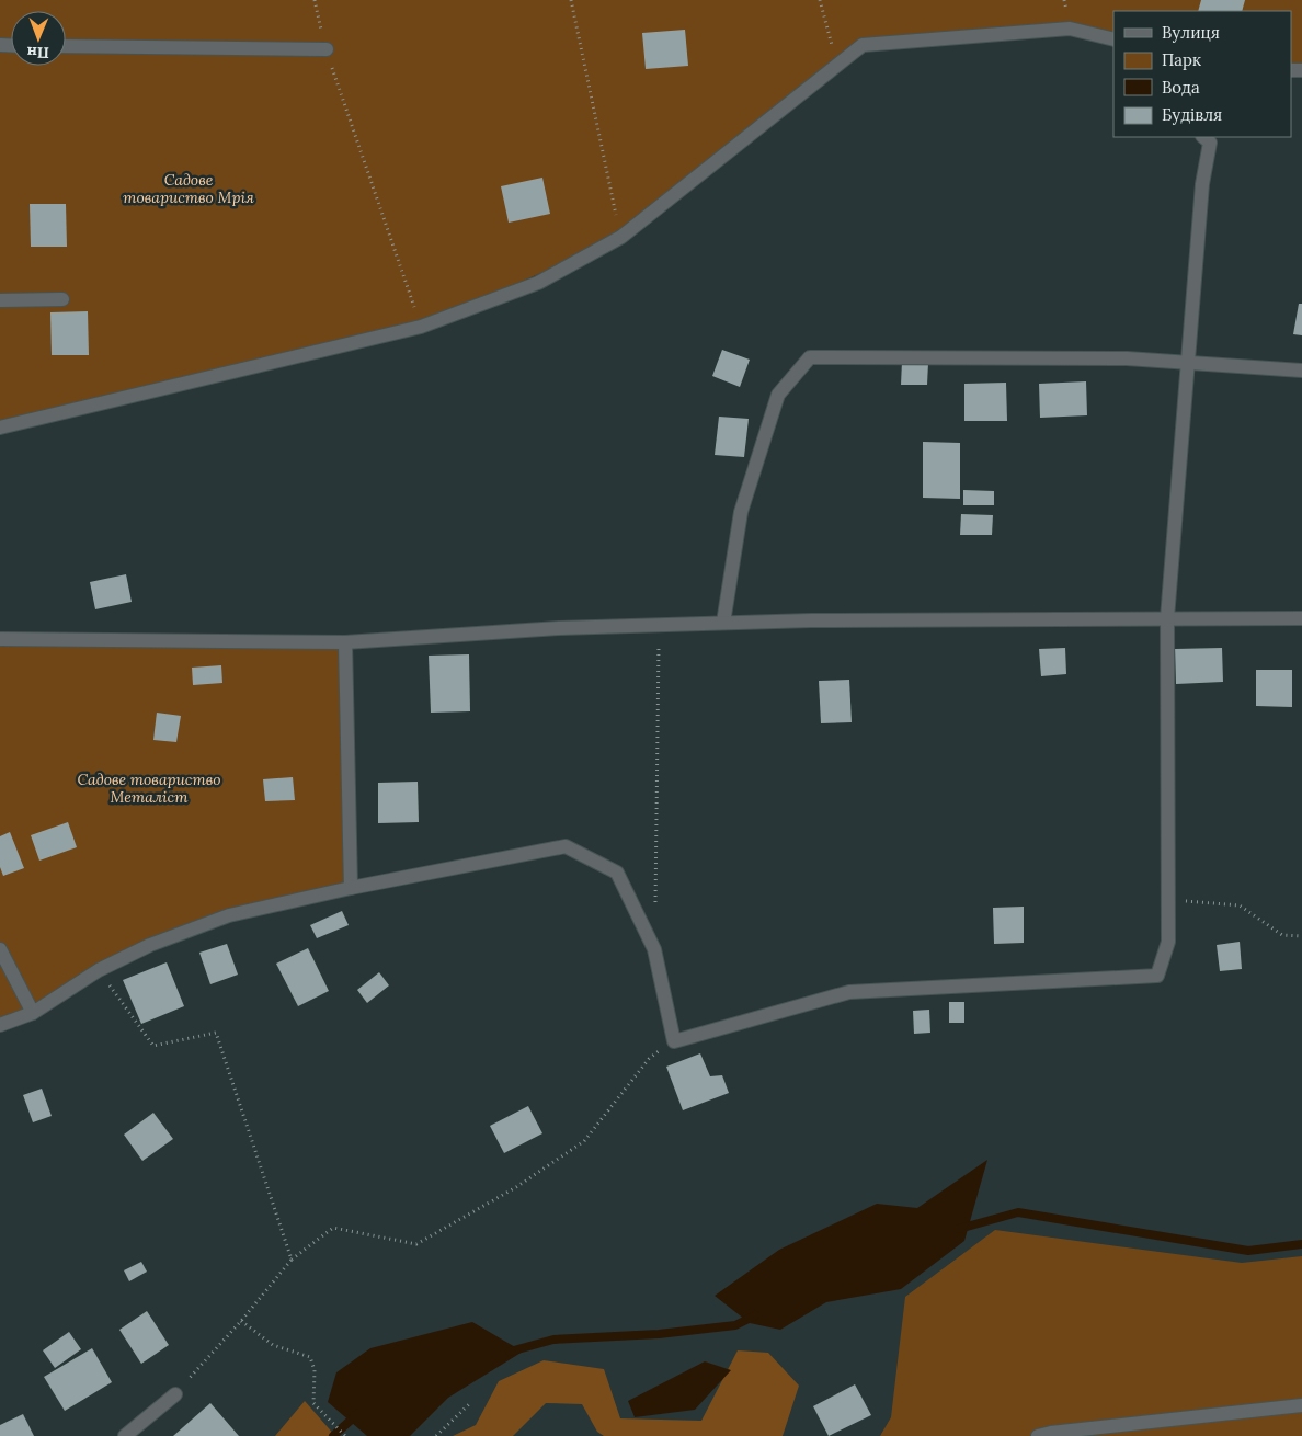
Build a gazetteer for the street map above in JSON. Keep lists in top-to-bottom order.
{
  "parks": ["Садове товариство Мрія", "Садове товариство Металіст"],
  "legend": [
    "Вулиця",
    "Парк",
    "Вода",
    "Будівля"
  ],
  "north": "bottom"
}
